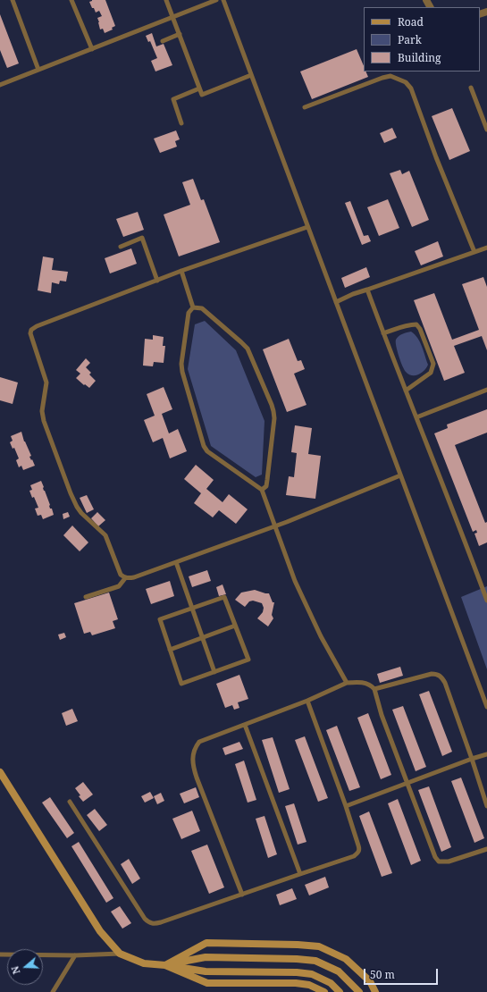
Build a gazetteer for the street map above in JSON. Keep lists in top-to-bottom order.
{
  "legend": ["Road", "Park", "Building"],
  "scale_bar": "50 m",
  "north": "left"
}
